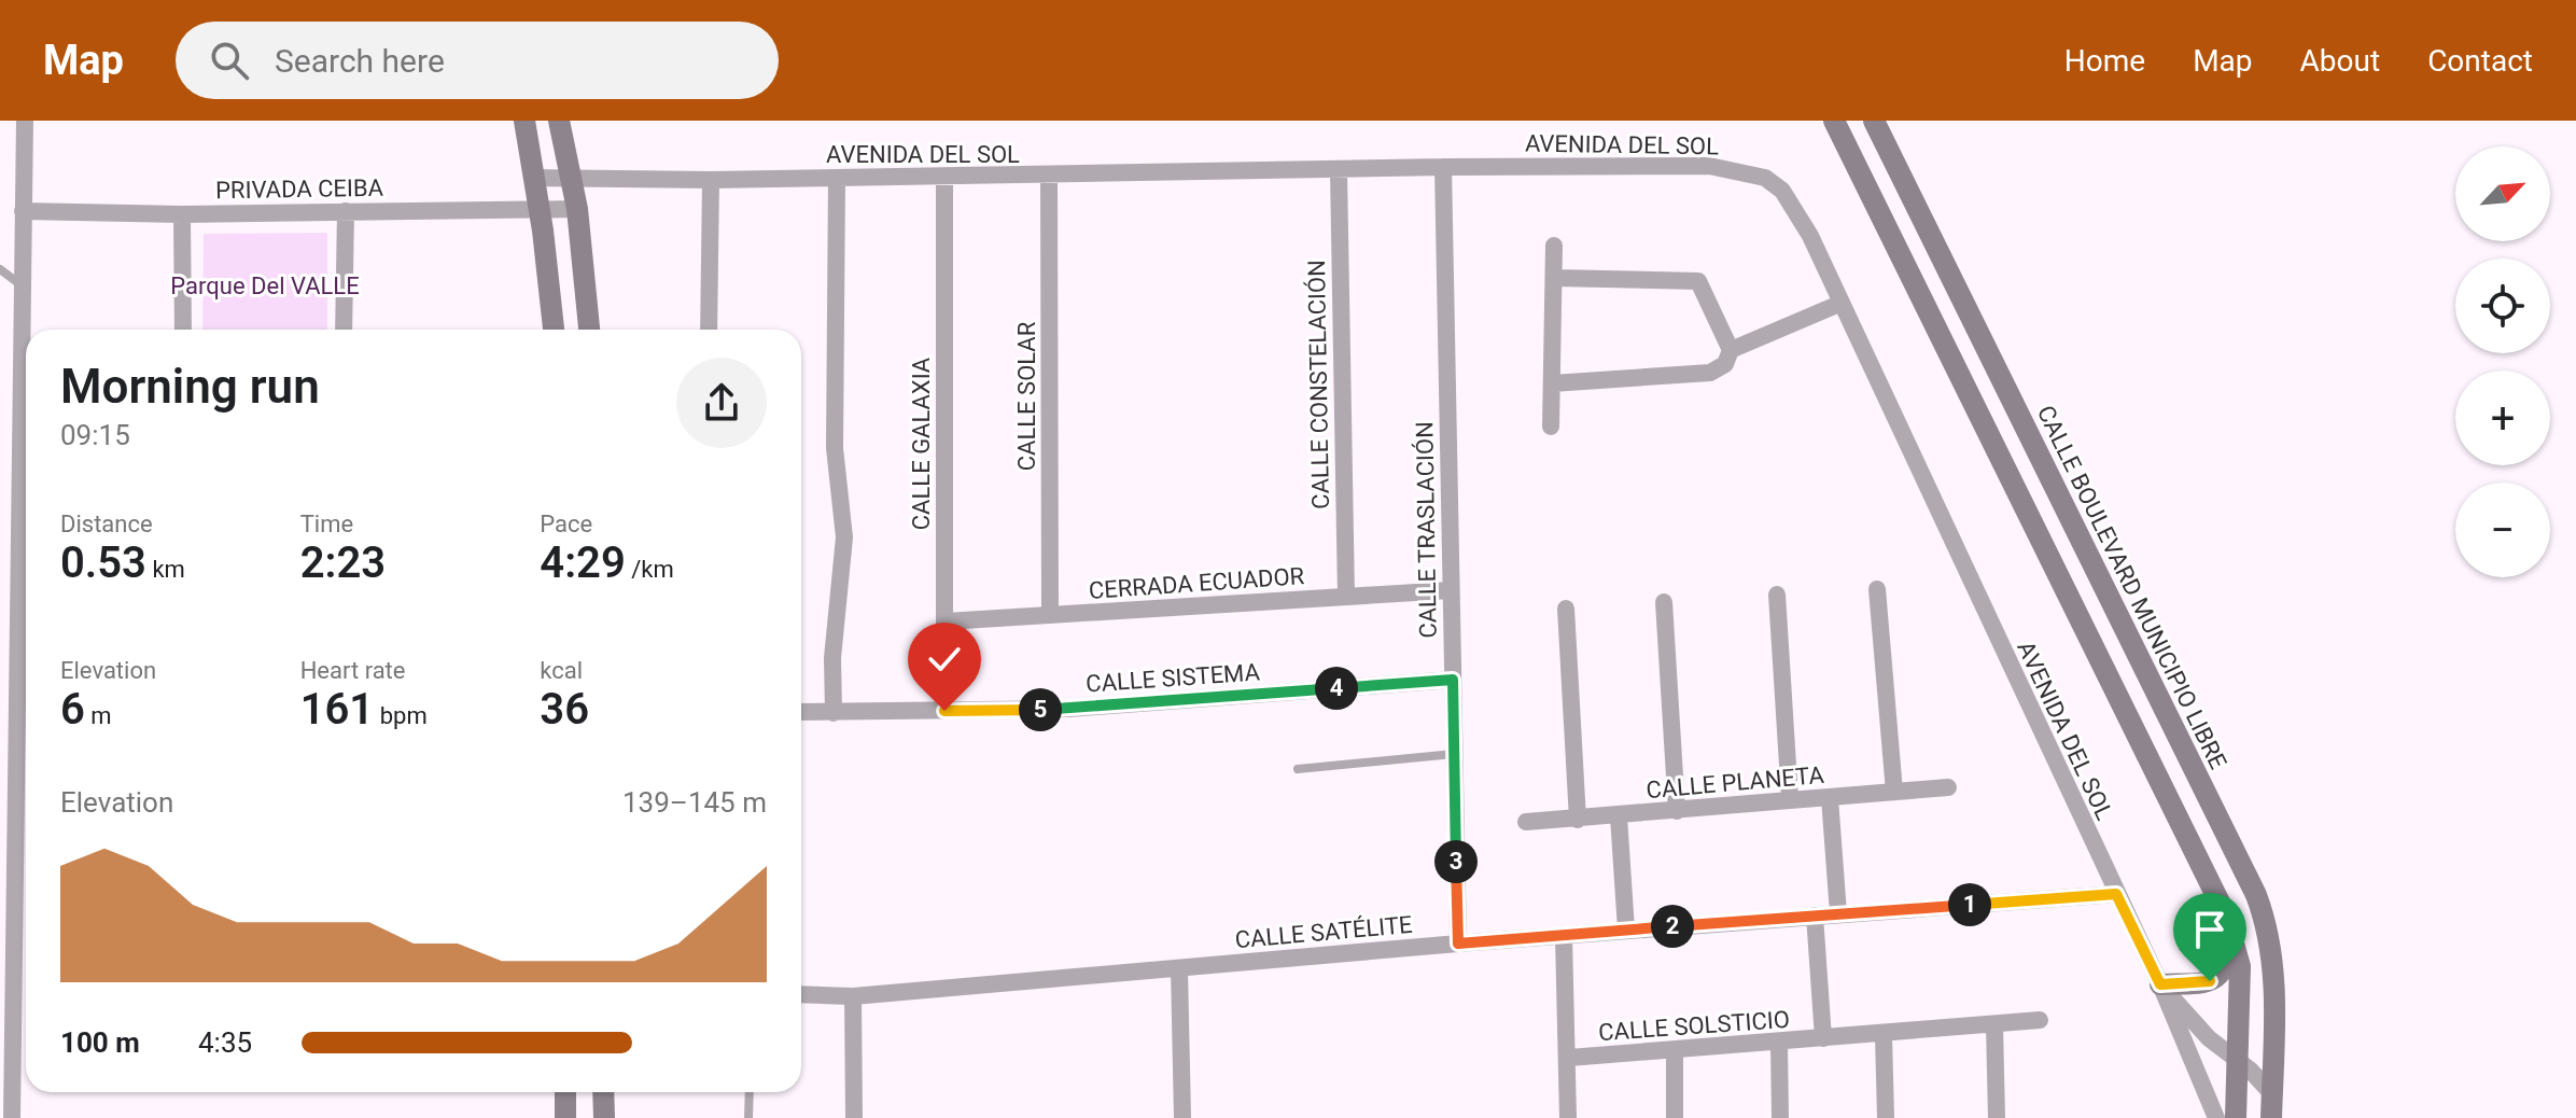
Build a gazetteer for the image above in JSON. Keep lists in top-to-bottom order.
{
  "streets": {
    "main road": ["CALLE BOULEVARD MUNICIPIO LIBRE"],
    "street": [
      "AVENIDA DEL SOL",
      "PRIVADA CEIBA",
      "CALLE CONSTELACIÓN",
      "CALLE SOLAR",
      "CALLE GALAXIA",
      "CALLE TRASLACIÓN",
      "CERRADA ECUADOR",
      "CALLE SISTEMA",
      "CALLE PLANETA",
      "CALLE SATÉLITE",
      "CALLE SOLSTICIO"
    ]
  },
  "crossings": [
    ["AVENIDA DEL SOL", "CALLE CONSTELACIÓN"],
    ["AVENIDA DEL SOL", "CALLE SOLAR"],
    ["AVENIDA DEL SOL", "CALLE GALAXIA"],
    ["AVENIDA DEL SOL", "CALLE TRASLACIÓN"],
    ["AVENIDA DEL SOL", "CALLE SATÉLITE"],
    ["CALLE CONSTELACIÓN", "CERRADA ECUADOR"],
    ["CALLE SOLAR", "CERRADA ECUADOR"],
    ["CALLE GALAXIA", "CERRADA ECUADOR"],
    ["CALLE GALAXIA", "CALLE SISTEMA"],
    ["CALLE TRASLACIÓN", "CERRADA ECUADOR"],
    ["CALLE TRASLACIÓN", "CALLE SISTEMA"],
    ["CALLE TRASLACIÓN", "CALLE SATÉLITE"],
    ["CALLE SATÉLITE", "CALLE SOLSTICIO"]
  ],
  "parks": ["Parque Del VALLE"],
  "north": "top right",
  "page": {
    "header": "Map",
    "search": "Search here",
    "nav": [
      "Home",
      "Map",
      "About",
      "Contact"
    ],
    "map_buttons": ["+", "−"],
    "heading": ["Morning run", "09:15"],
    "stats": [
      ["Distance", "0.53 km"],
      ["Time", "2:23"],
      ["Pace", "4:29 /km"],
      ["Elevation", "6 m"],
      ["Heart rate", "161 bpm"],
      ["kcal", "36"]
    ],
    "pins": [
      "4",
      "5",
      "3",
      "1",
      "2"
    ],
    "chart": ["Elevation", "139–145 m"],
    "list": [
      {
        "name": "100 m",
        "note": "4:35"
      }
    ]
  }
}
